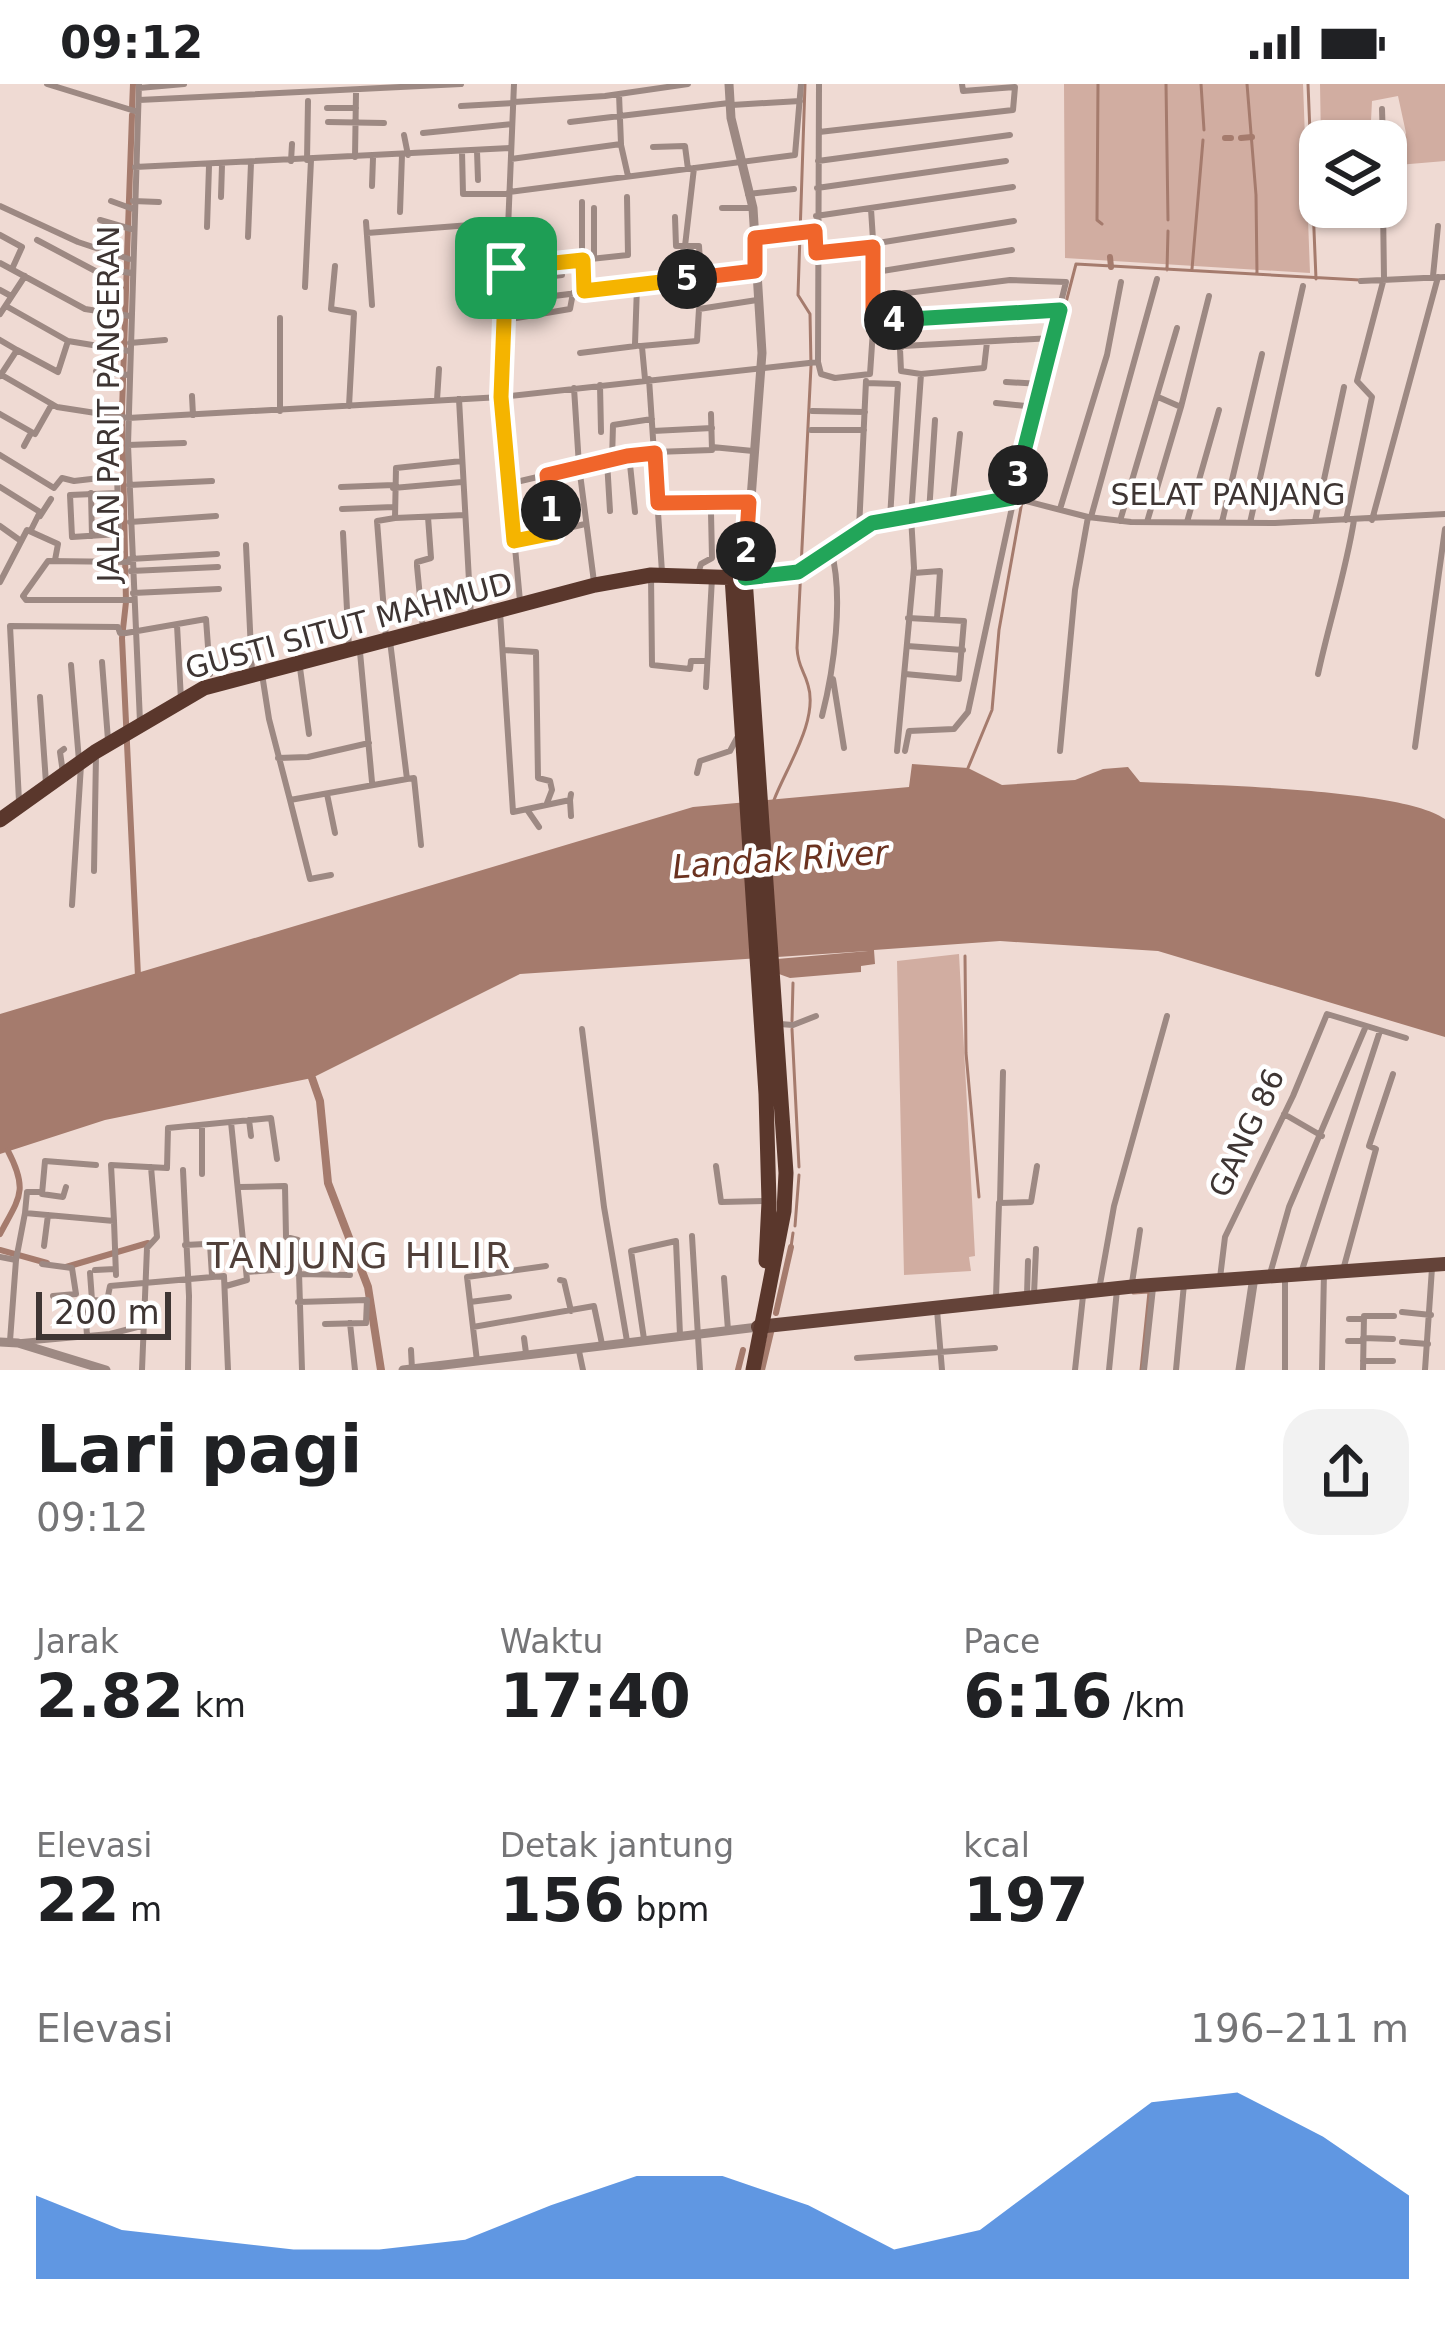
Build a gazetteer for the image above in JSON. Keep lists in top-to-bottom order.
{
  "streets": {
    "highway": ["GUSTI SITUT MAHMUD"],
    "street": ["JALAN PARIT PANGERAN", "SELAT PANJANG", "GANG 86"]
  },
  "crossings": [
    ["JALAN PARIT PANGERAN", "GUSTI SITUT MAHMUD"],
    ["SELAT PANJANG", "GUSTI SITUT MAHMUD"]
  ],
  "districts": ["TANJUNG HILIR"],
  "water": ["Landak River"],
  "scale_bar": "200 m",
  "page": {
    "status": "09:12",
    "pins": [
      "5",
      "4",
      "3",
      "1",
      "2"
    ],
    "scale": "200 m",
    "heading": ["Lari pagi", "09:12"],
    "stats": [
      ["Jarak", "2.82 km"],
      ["Waktu", "17:40"],
      ["Pace", "6:16 /km"],
      ["Elevasi", "22 m"],
      ["Detak jantung", "156 bpm"],
      ["kcal", "197"]
    ],
    "chart": ["Elevasi", "196–211 m"]
  }
}
